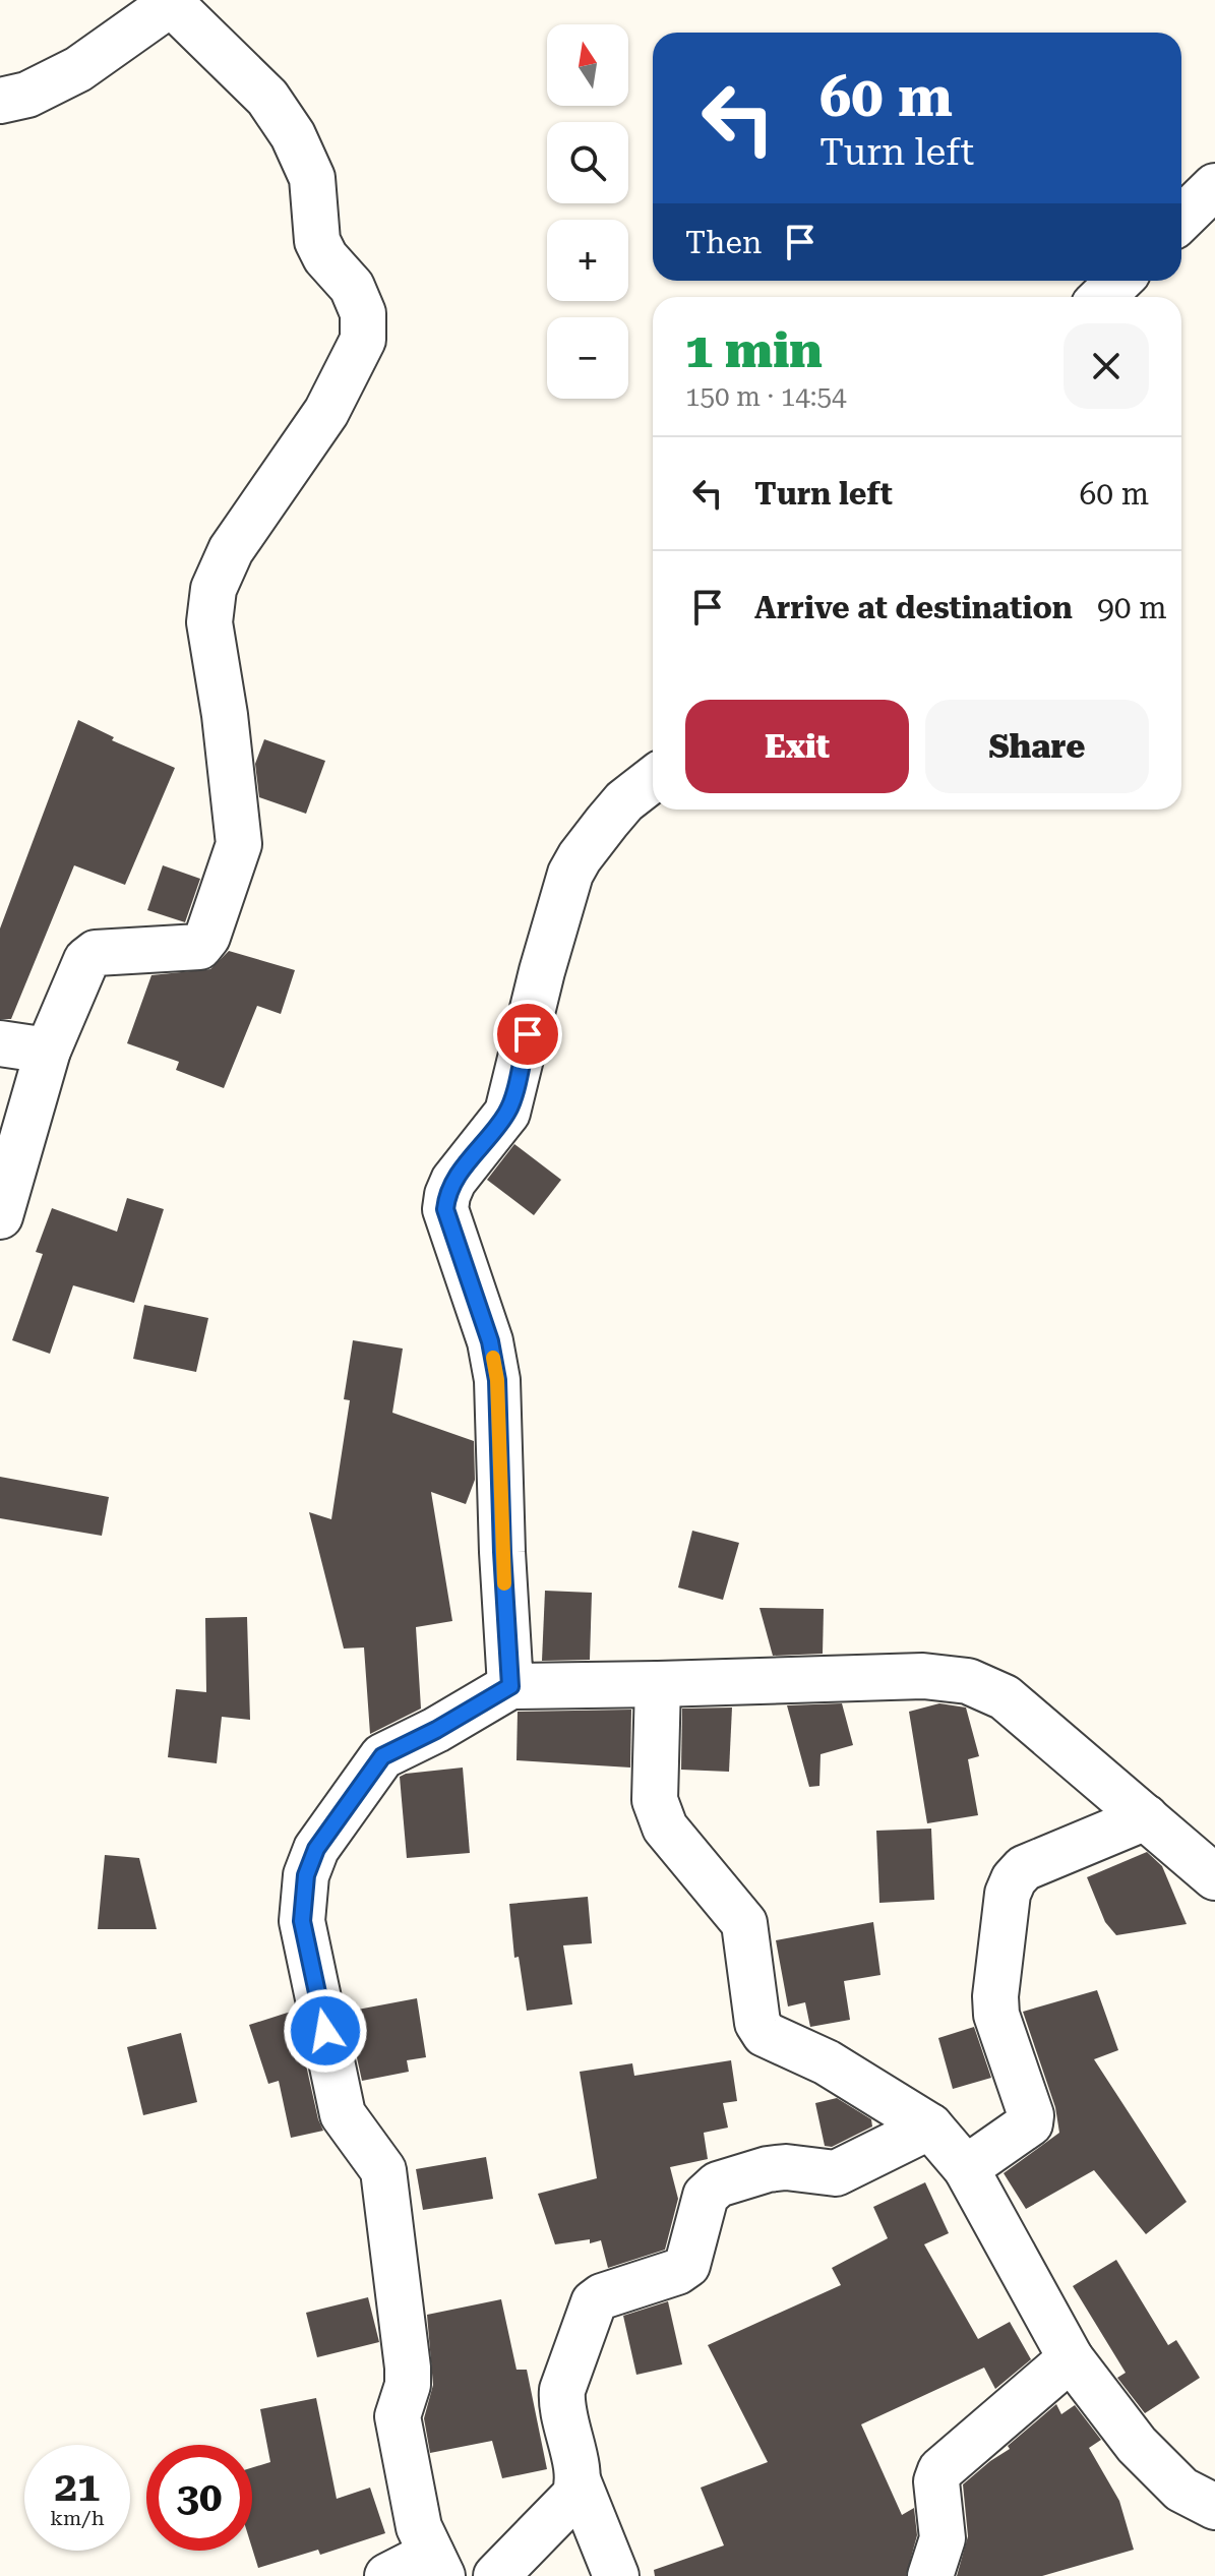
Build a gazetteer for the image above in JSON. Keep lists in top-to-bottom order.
{
  "north": "top",
  "page": {
    "map_buttons": ["+", "−"],
    "turn": ["60 m", "Turn left"],
    "then": "Then",
    "heading": ["1 min", "150 m · 14:54"],
    "list": [
      {
        "name": "Turn left",
        "value": "60 m"
      },
      {
        "name": "Arrive at destination",
        "value": "90 m"
      }
    ],
    "buttons": ["Exit", "Share"],
    "speed": "21 km/h",
    "limit": "30"
  }
}
